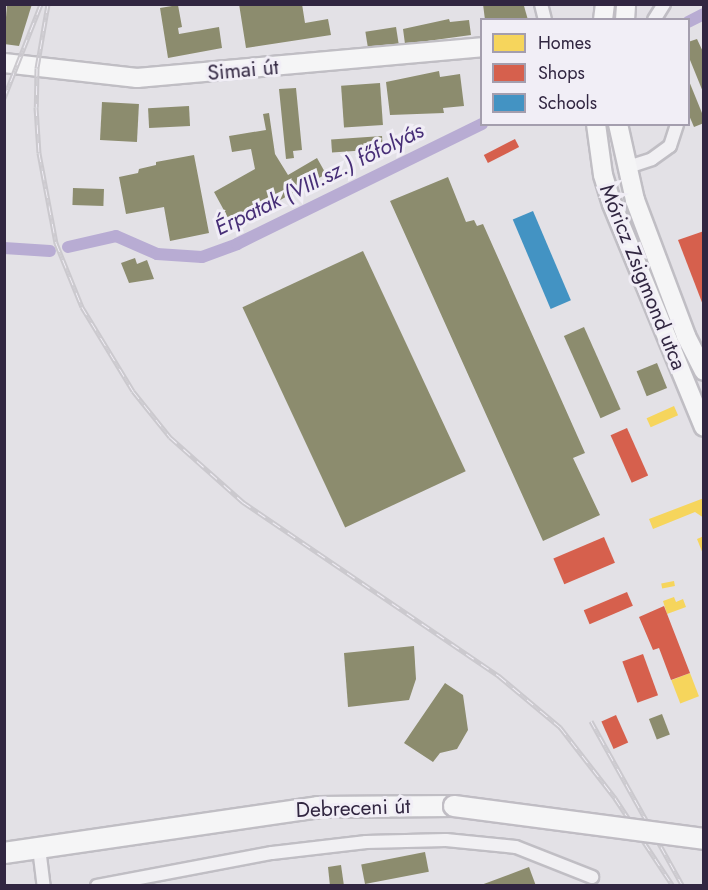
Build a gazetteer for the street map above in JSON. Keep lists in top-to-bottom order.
{
  "streets": {
    "main road": ["Simai út", "Móricz Zsigmond utca", "Debreceni út"]
  },
  "water": ["Érpatak (VIII.sz.) főfolyás"],
  "legend": ["Homes", "Shops", "Schools"]
}
